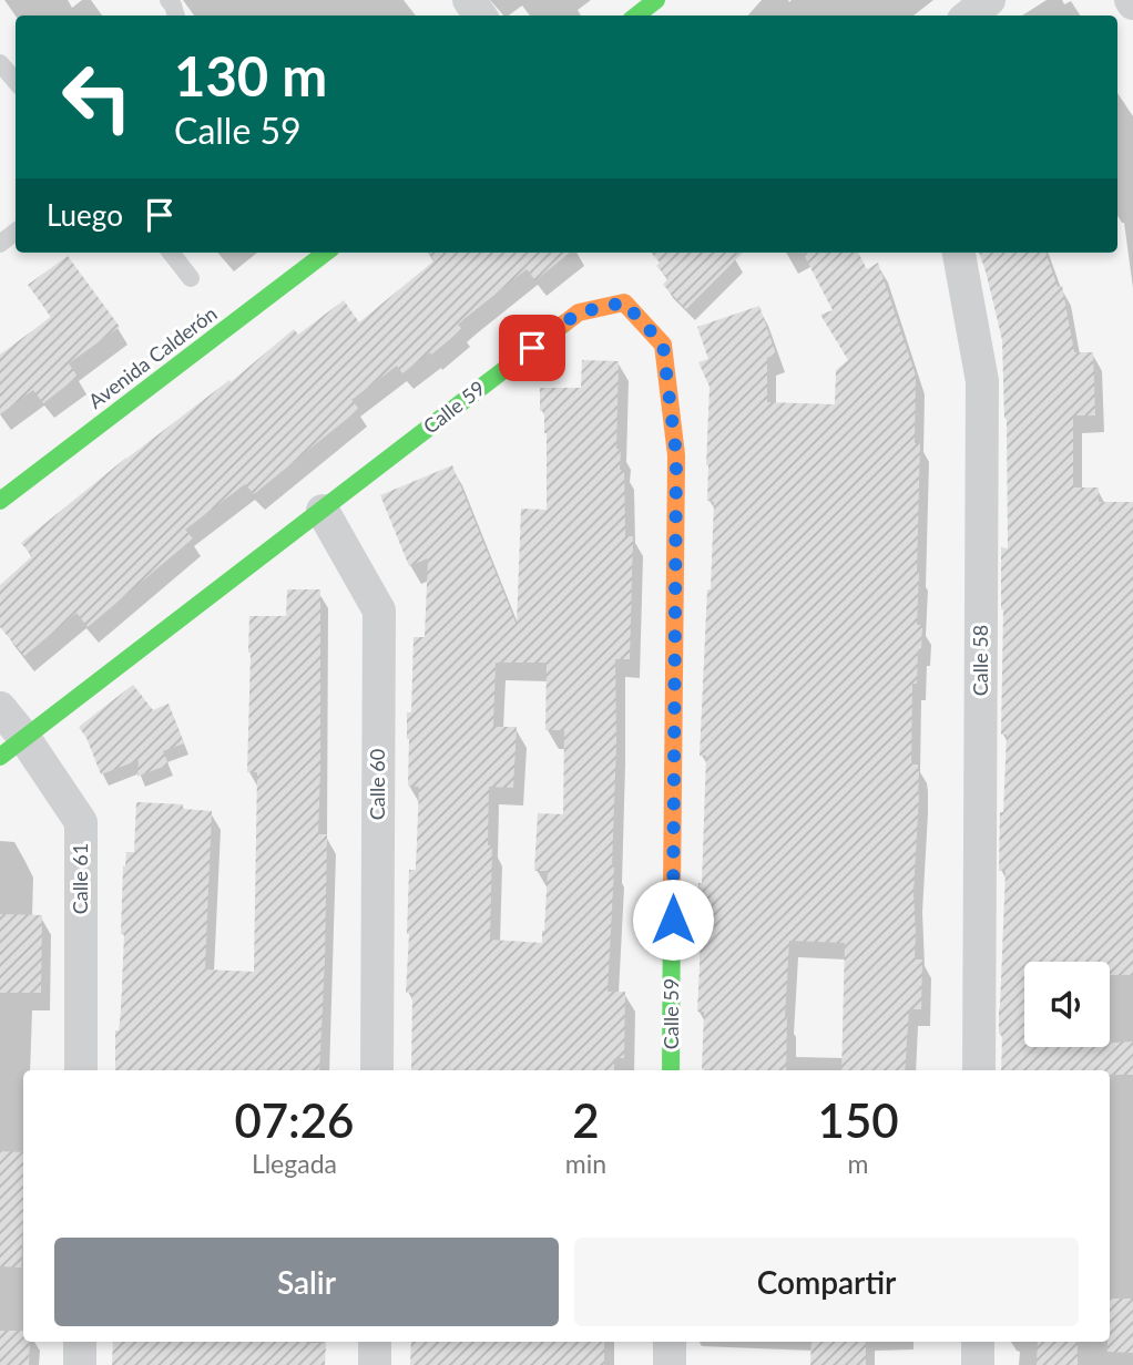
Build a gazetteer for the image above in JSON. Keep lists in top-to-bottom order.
{
  "streets": {
    "street": [
      "Avenida Calderón",
      "Calle 59",
      "Calle 58",
      "Calle 60",
      "Calle 61"
    ]
  },
  "crossings": [
    ["Calle 59", "Calle 60"],
    ["Calle 59", "Calle 61"]
  ],
  "page": {
    "turn": ["130 m", "Calle 59"],
    "then": "Luego",
    "eta": [
      "07:26",
      "Llegada",
      "2",
      "min",
      "150",
      "m"
    ],
    "buttons": ["Salir", "Compartir"]
  }
}
